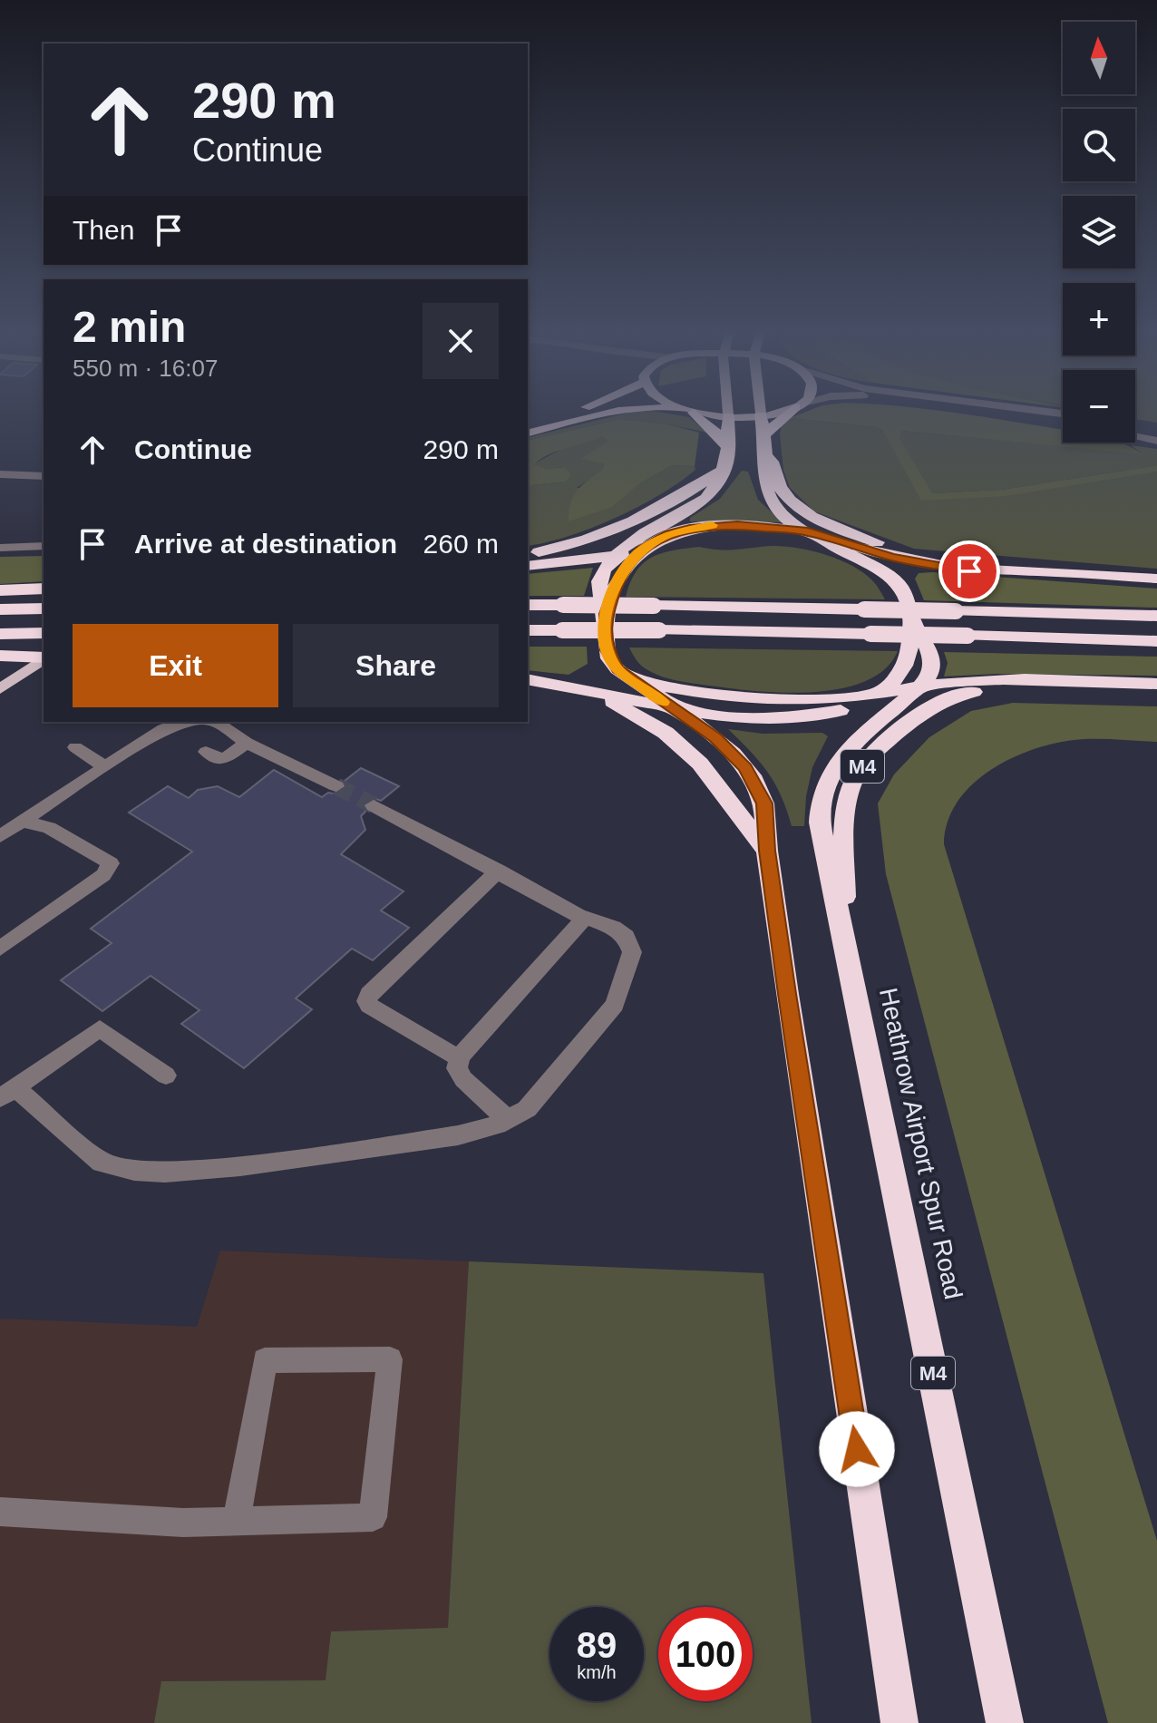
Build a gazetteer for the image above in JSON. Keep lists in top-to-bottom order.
{
  "streets": {
    "highway": ["M4", "Heathrow Airport Spur Road"]
  },
  "crossings": [
    ["M4", "Heathrow Airport Spur Road"]
  ],
  "north": "top",
  "page": {
    "map_buttons": ["+", "−"],
    "turn": ["290 m", "Continue"],
    "then": "Then",
    "heading": ["2 min", "550 m · 16:07"],
    "list": [
      {
        "name": "Continue",
        "value": "290 m"
      },
      {
        "name": "Arrive at destination",
        "value": "260 m"
      }
    ],
    "buttons": ["Exit", "Share"],
    "speed": "89 km/h",
    "limit": "100"
  }
}
